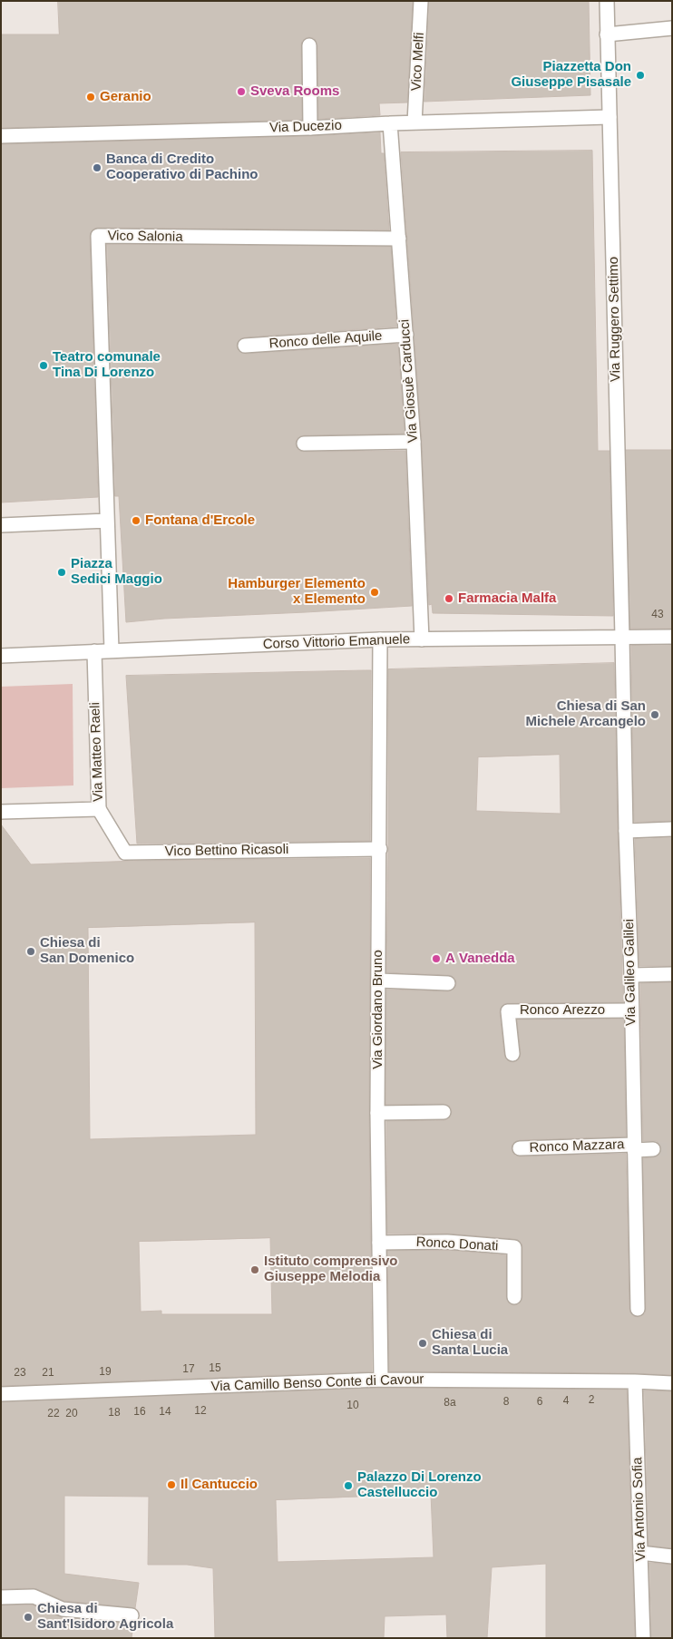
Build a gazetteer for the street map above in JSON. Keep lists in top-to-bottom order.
{
  "streets": {
    "street": [
      "Vico Melfi",
      "Via Ducezio",
      "Vico Salonia",
      "Via Ruggero Settimo",
      "Ronco delle Aquile",
      "Via Giosuè Carducci",
      "Corso Vittorio Emanuele",
      "Via Matteo Raeli",
      "Vico Bettino Ricasoli",
      "Via Galileo Galilei",
      "Via Giordano Bruno",
      "Ronco Arezzo",
      "Ronco Mazzara",
      "Ronco Donati",
      "Via Camillo Benso Conte di Cavour",
      "Via Antonio Sofia"
    ]
  },
  "crossings": [
    ["Vico Melfi", "Via Ducezio"],
    ["Via Ducezio", "Via Ruggero Settimo"],
    ["Via Ducezio", "Via Giosuè Carducci"],
    ["Vico Salonia", "Via Giosuè Carducci"],
    ["Via Ruggero Settimo", "Corso Vittorio Emanuele"],
    ["Via Ruggero Settimo", "Via Galileo Galilei"],
    ["Ronco delle Aquile", "Via Giosuè Carducci"],
    ["Via Giosuè Carducci", "Corso Vittorio Emanuele"],
    ["Corso Vittorio Emanuele", "Via Matteo Raeli"],
    ["Corso Vittorio Emanuele", "Via Galileo Galilei"],
    ["Corso Vittorio Emanuele", "Via Giordano Bruno"],
    ["Via Matteo Raeli", "Vico Bettino Ricasoli"],
    ["Vico Bettino Ricasoli", "Via Giordano Bruno"],
    ["Via Galileo Galilei", "Ronco Arezzo"],
    ["Via Galileo Galilei", "Ronco Mazzara"],
    ["Via Giordano Bruno", "Ronco Donati"],
    ["Via Giordano Bruno", "Via Camillo Benso Conte di Cavour"],
    ["Via Camillo Benso Conte di Cavour", "Via Antonio Sofia"]
  ],
  "places": [
    "Piazzetta Don Giuseppe Pisasale",
    "Sveva Rooms",
    "Geranio",
    "Banca di Credito Cooperativo di Pachino",
    "Teatro comunale Tina Di Lorenzo",
    "Fontana d'Ercole",
    "Piazza Sedici Maggio",
    "Hamburger Elemento x Elemento",
    "Farmacia Malfa",
    "Chiesa di San Michele Arcangelo",
    "Chiesa di San Domenico",
    "A Vanedda",
    "Istituto comprensivo Giuseppe Melodia",
    "Chiesa di Santa Lucia",
    "Il Cantuccio",
    "Palazzo Di Lorenzo Castelluccio",
    "Chiesa di Sant'Isidoro Agricola"
  ],
  "house_numbers": [
    "43",
    "15",
    "17",
    "19",
    "23",
    "21",
    "2",
    "4",
    "8",
    "6",
    "8a",
    "10",
    "12",
    "16",
    "14",
    "18",
    "22",
    "20"
  ]
}
